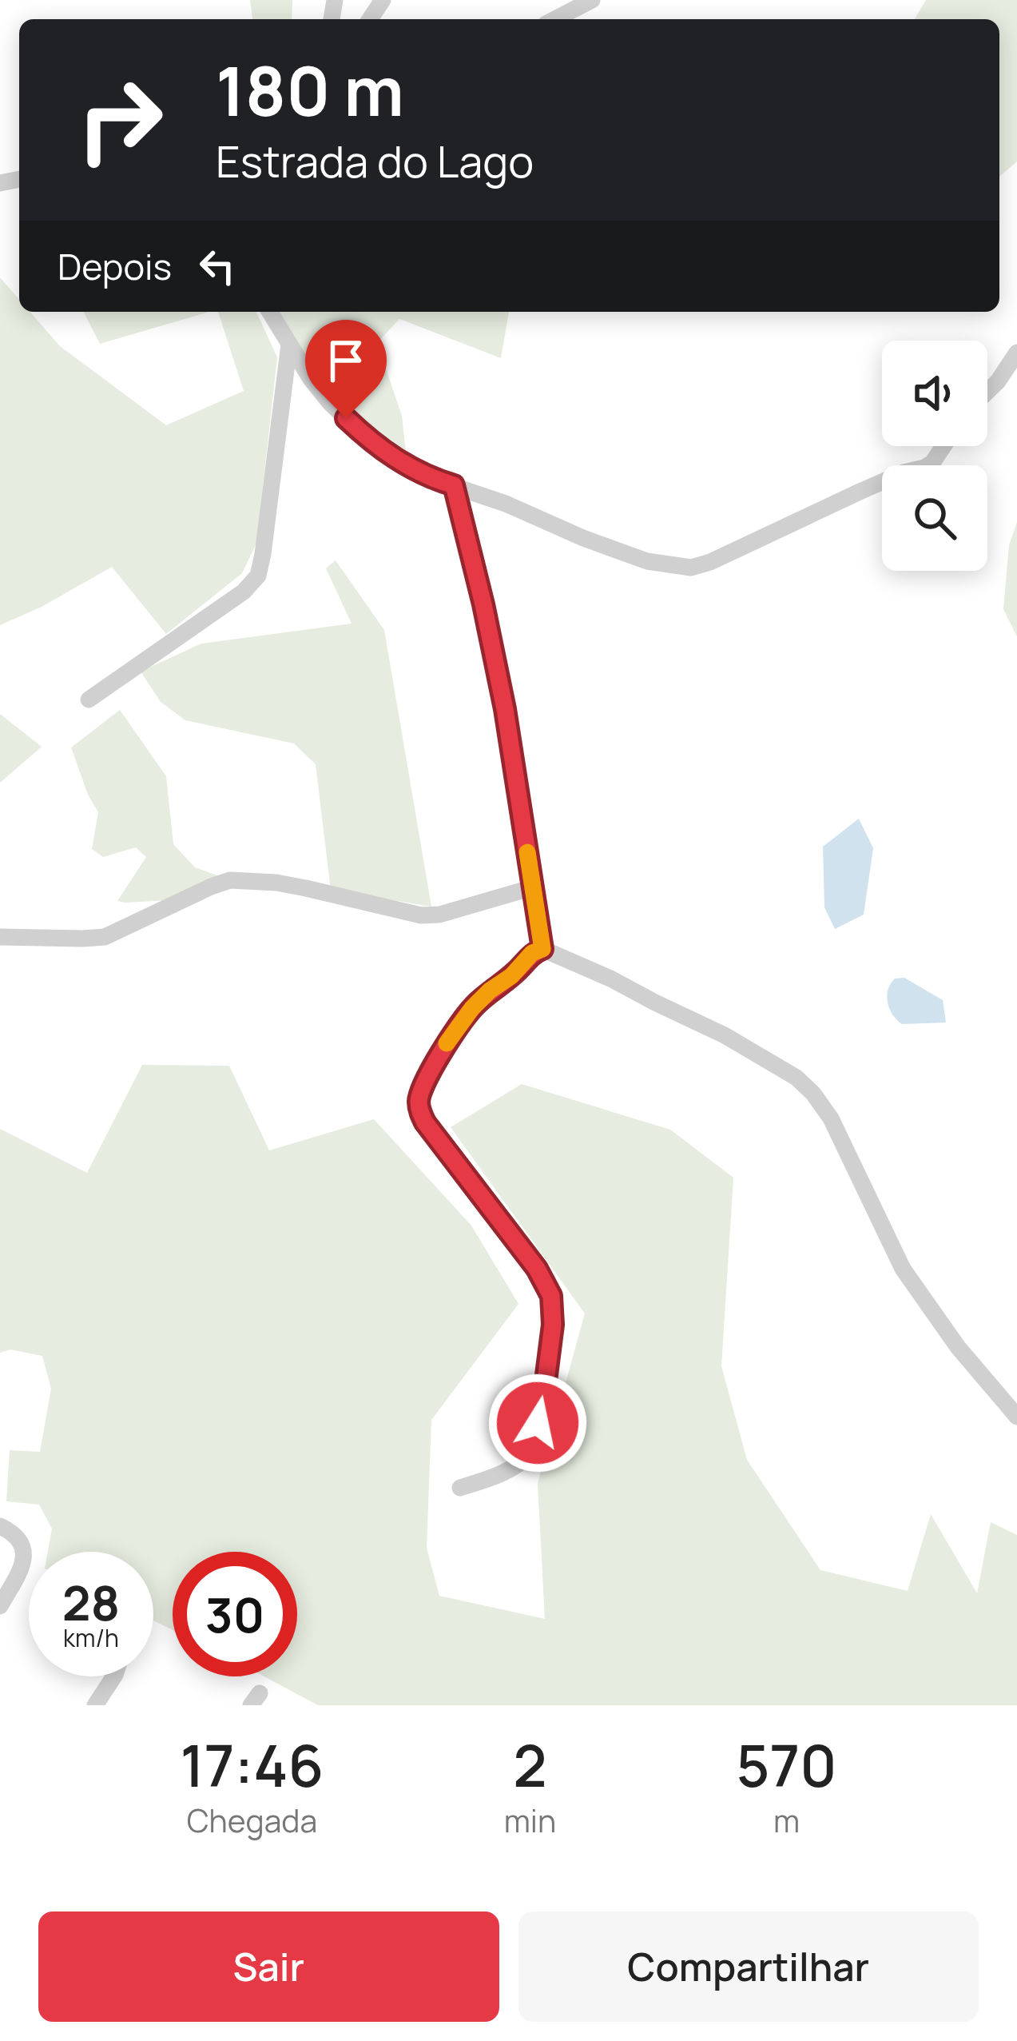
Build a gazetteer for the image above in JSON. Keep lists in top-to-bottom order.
{
  "page": {
    "turn": ["180 m", "Estrada do Lago"],
    "then": "Depois",
    "speed": "28 km/h",
    "limit": "30",
    "eta": [
      "17:46",
      "Chegada",
      "2",
      "min",
      "570",
      "m"
    ],
    "buttons": ["Sair", "Compartilhar"]
  }
}
